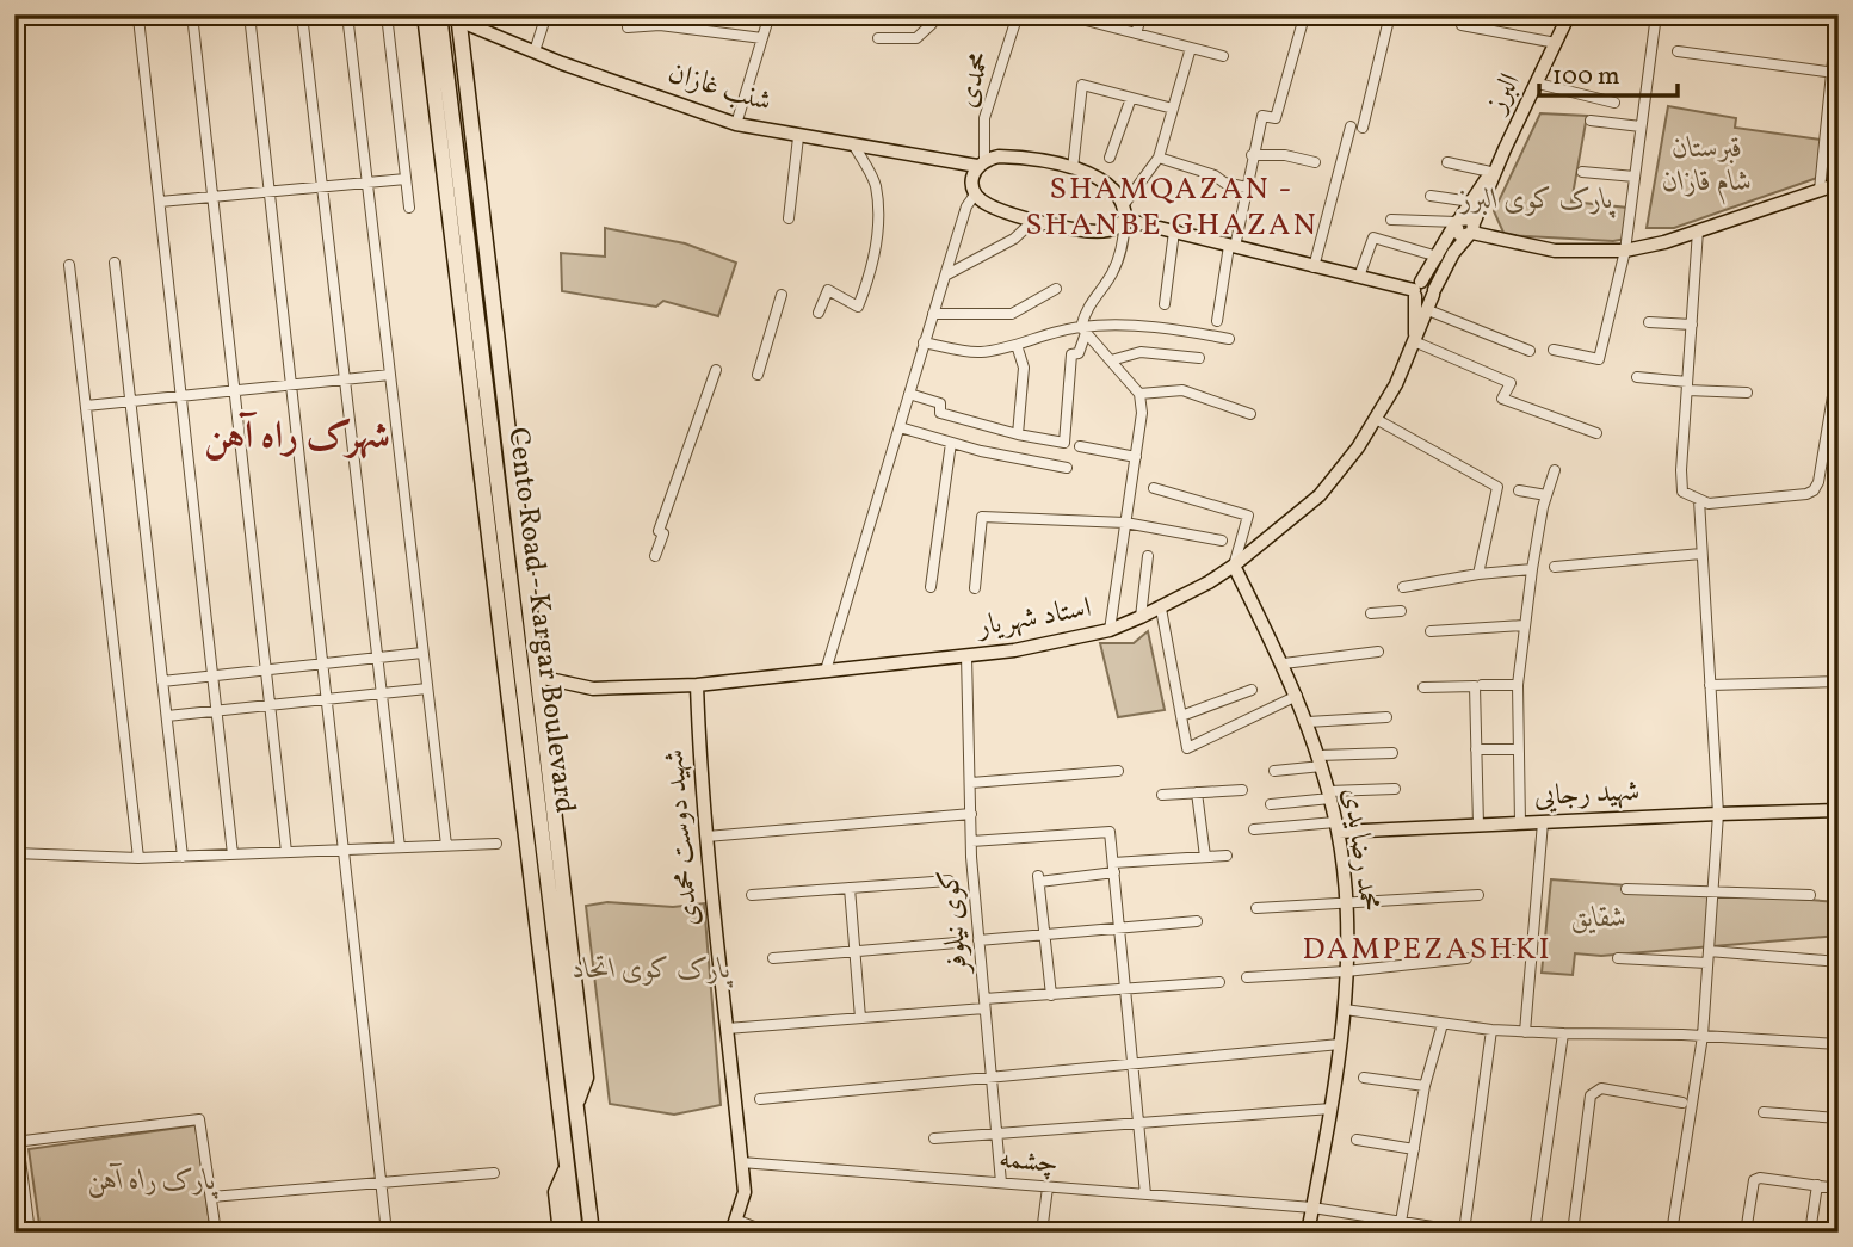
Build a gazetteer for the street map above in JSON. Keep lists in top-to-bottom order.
{
  "streets": {
    "highway": ["Cento Road - Kargar Boulevard"],
    "main road": [
      "شنب غازان",
      "البرز",
      "استاد شهریار",
      "شهید رجایی",
      "شهید دوست محمدی",
      "محمد رضا یدی"
    ],
    "street": ["محمدی", "کوی نیلوفر", "چشمه"]
  },
  "crossings": [
    ["محمدی", "شنب غازان"],
    ["البرز", "استاد شهریار"],
    ["استاد شهریار", "شهید دوست محمدی"],
    ["استاد شهریار", "محمد رضا یدی"],
    ["استاد شهریار", "کوی نیلوفر"],
    ["شهید رجایی", "محمد رضا یدی"],
    ["شهید دوست محمدی", "چشمه"],
    ["محمد رضا یدی", "چشمه"],
    ["کوی نیلوفر", "چشمه"]
  ],
  "districts": ["SHAMQAZAN - SHANBE GHAZAN", "شهرک راه آهن", "DAMPEZASHKI"],
  "parks": [
    "قبرستان شام قازان",
    "پارک کوی البرز",
    "شقایق",
    "پارک کوی اتحاد",
    "پارک راه آهن"
  ],
  "scale_bar": "100 m"
}
